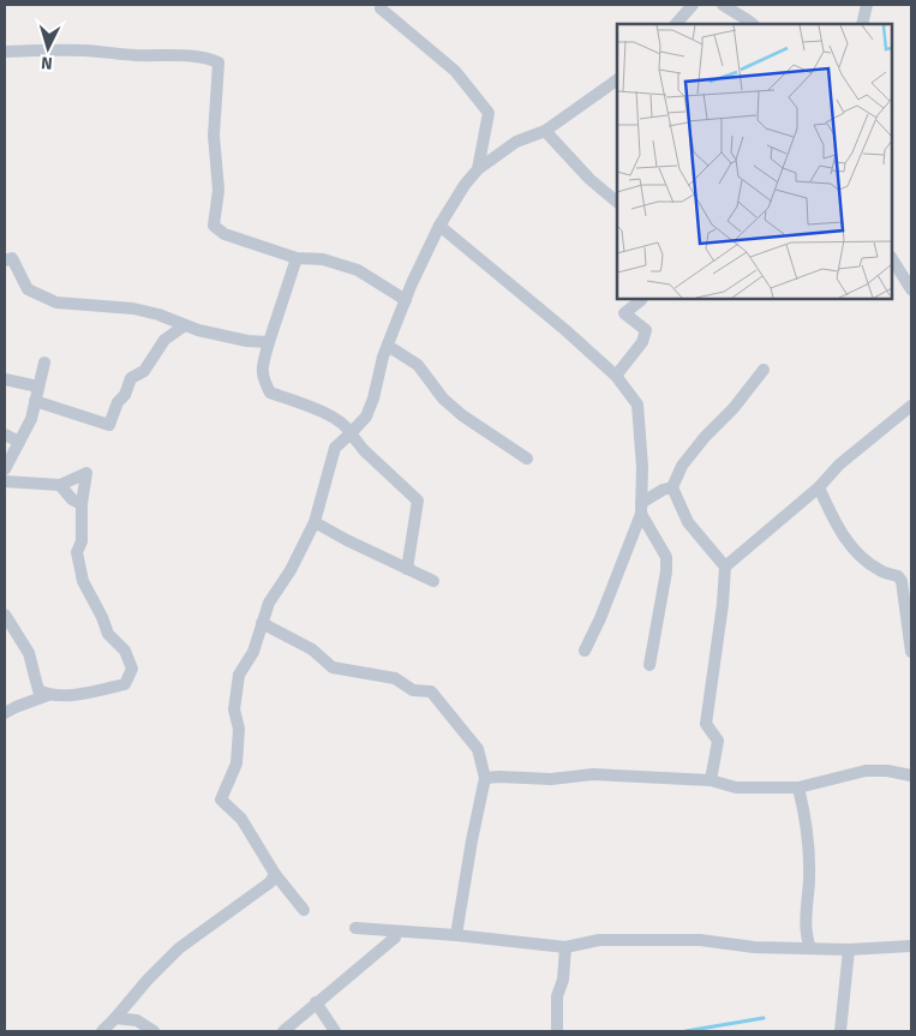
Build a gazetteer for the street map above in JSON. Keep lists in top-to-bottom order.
{
  "north": "bottom"
}
